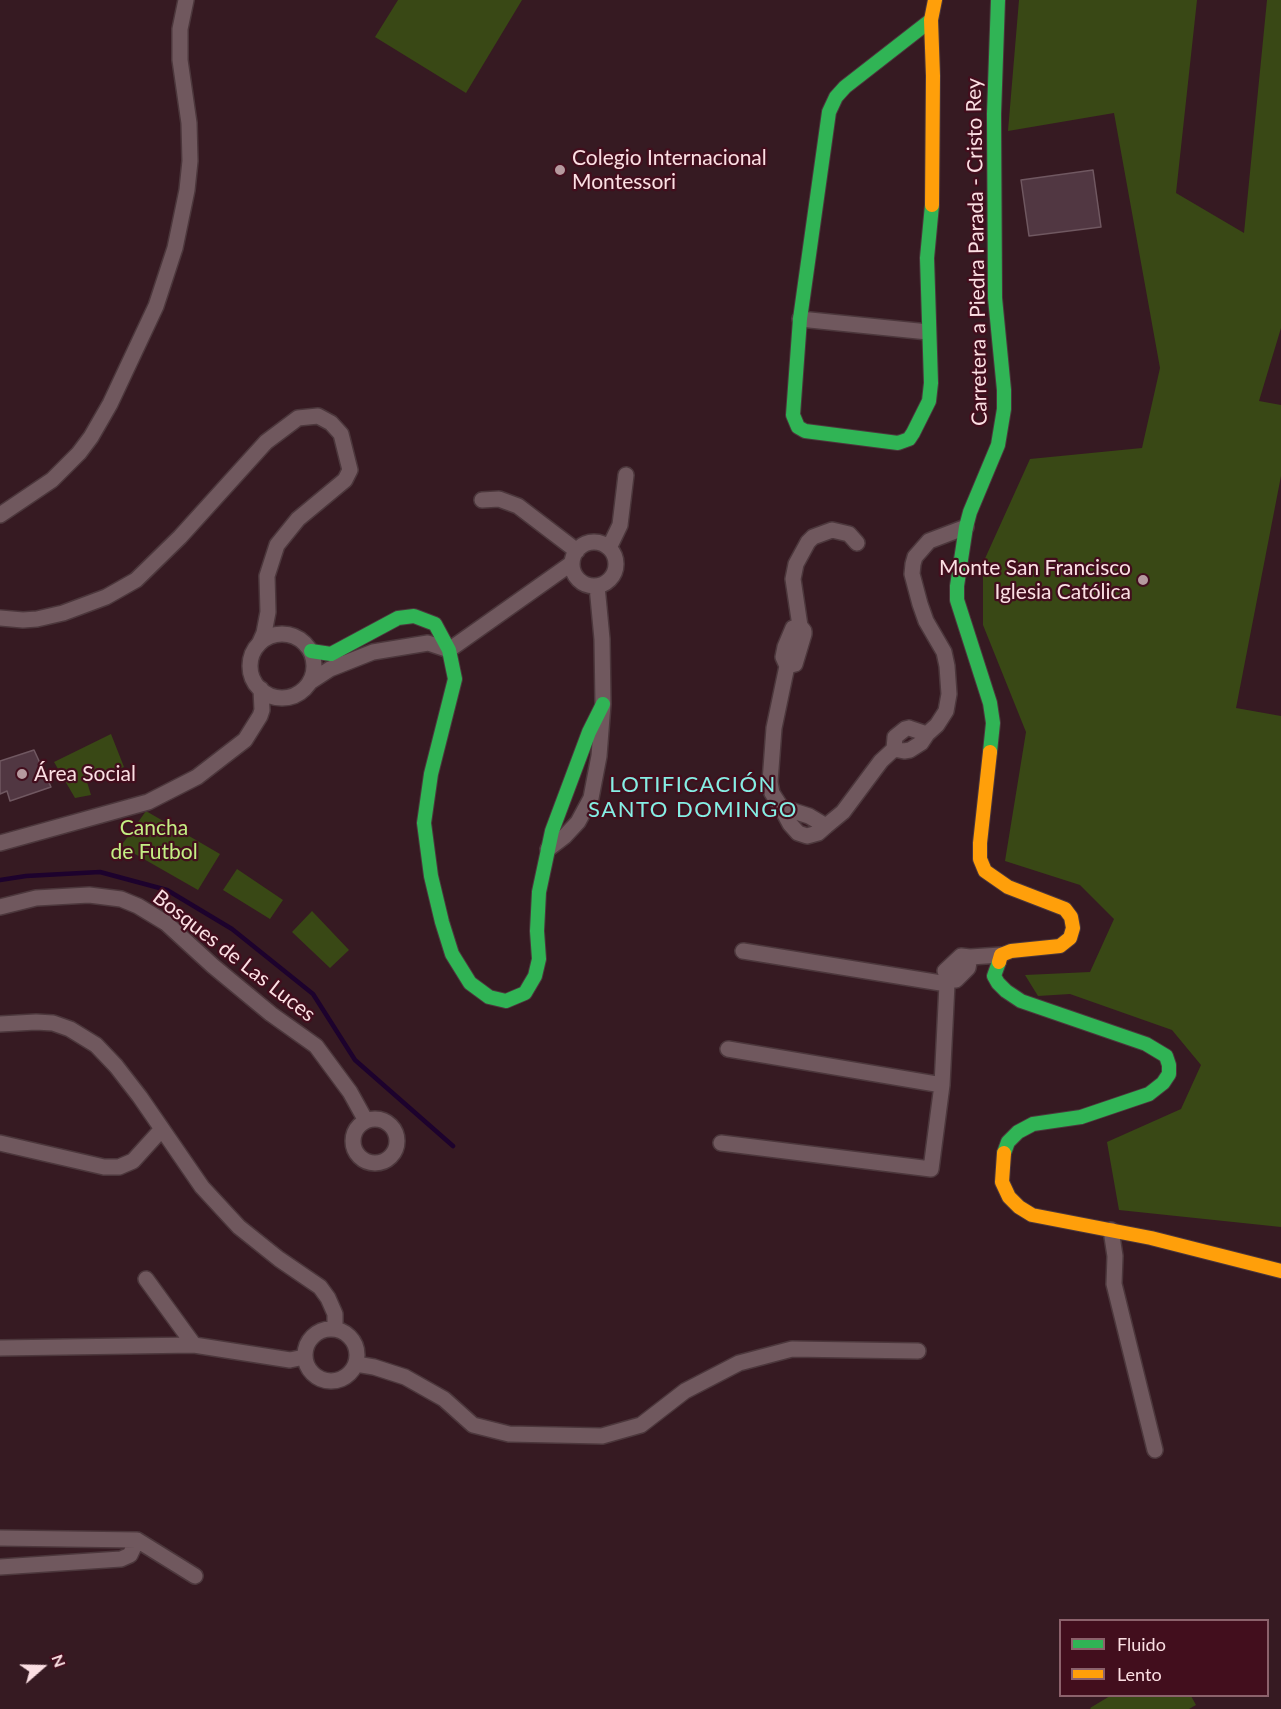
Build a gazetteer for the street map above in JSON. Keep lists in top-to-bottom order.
{
  "streets": {
    "street": ["Carretera a Piedra Parada - Cristo Rey", "Bosques de Las Luces"]
  },
  "districts": ["LOTIFICACIÓN SANTO DOMINGO"],
  "parks": ["Cancha de Futbol"],
  "places": ["Colegio Internacional Montessori", "Monte San Francisco Iglesia Católica", "Área Social"],
  "legend": ["Fluido", "Lento"],
  "north": "right"
}
